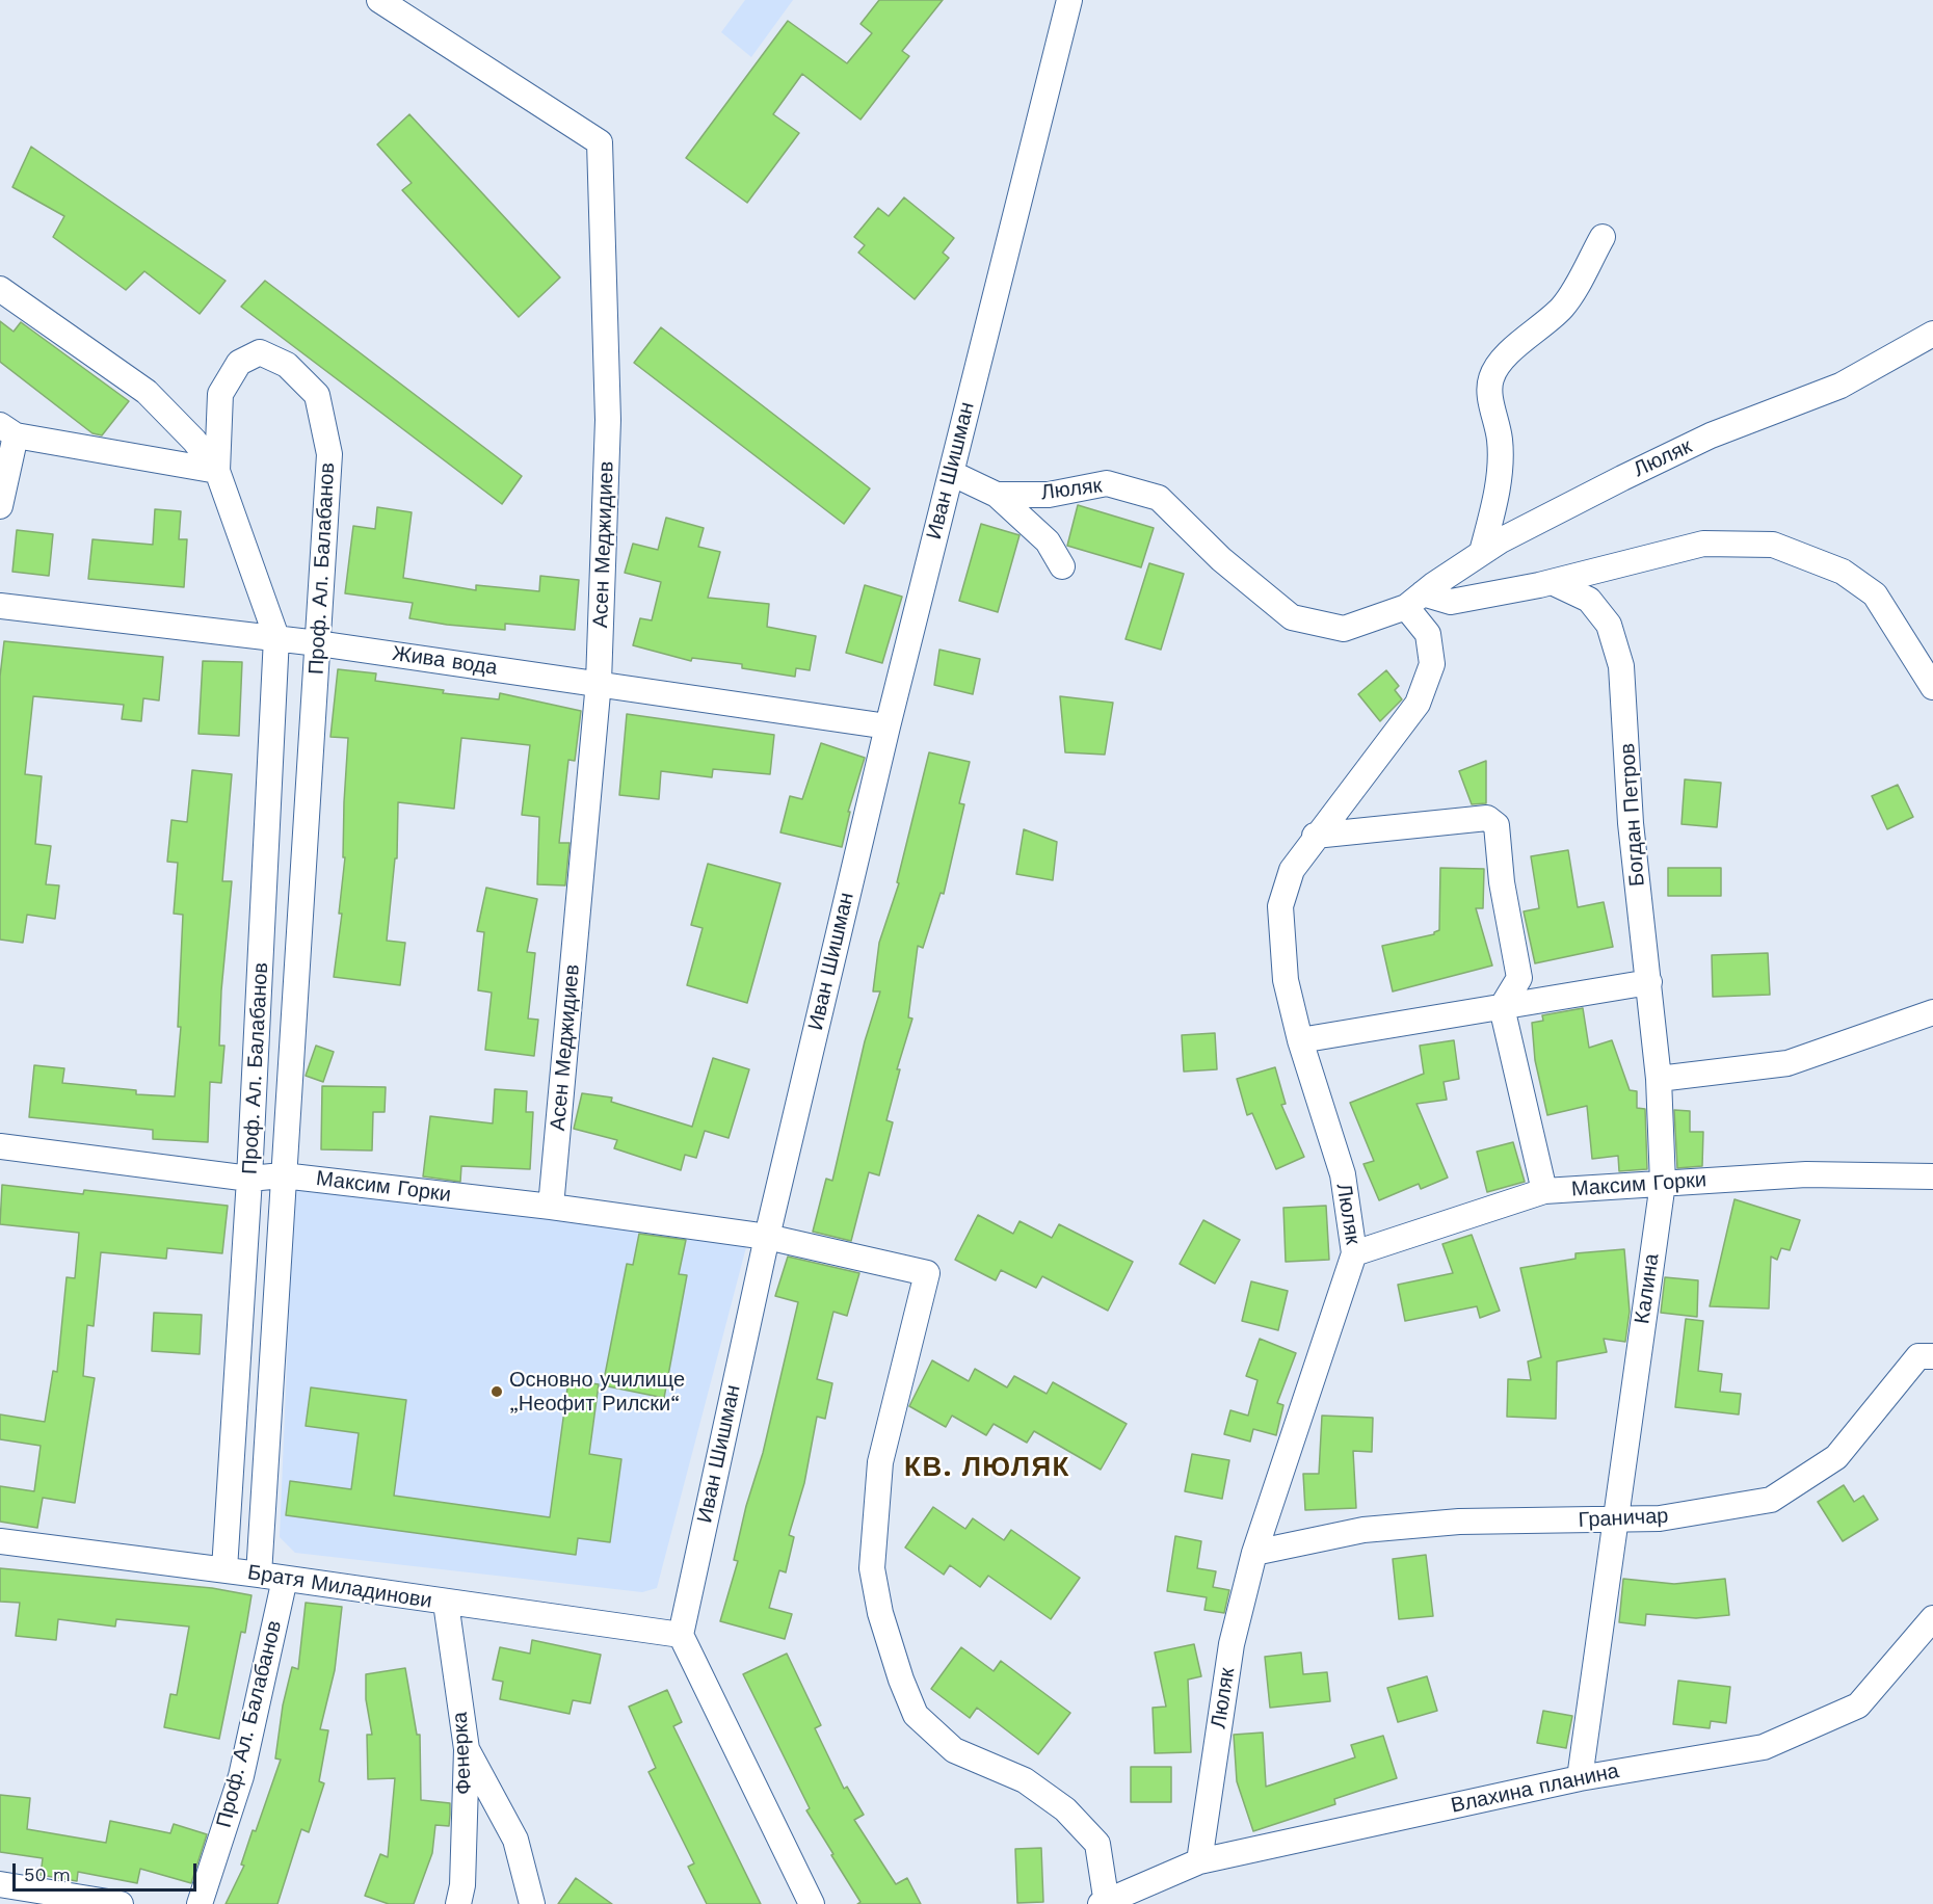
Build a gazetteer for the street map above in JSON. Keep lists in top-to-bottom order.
{
  "streets": {
    "street": [
      "Люляк",
      "Иван Шишман",
      "Асен Меджидиев",
      "Проф. Ал. Балабанов",
      "Жива вода",
      "Богдан Петров",
      "Максим Горки",
      "Калина",
      "Граничар",
      "Братя Миладинови",
      "Фенерка",
      "Влахина планина"
    ]
  },
  "crossings": [
    ["Люляк", "Иван Шишман"],
    ["Люляк", "Максим Горки"],
    ["Люляк", "Граничар"],
    ["Люляк", "Влахина планина"],
    ["Иван Шишман", "Жива вода"],
    ["Иван Шишман", "Максим Горки"],
    ["Иван Шишман", "Братя Миладинови"],
    ["Асен Меджидиев", "Жива вода"],
    ["Асен Меджидиев", "Максим Горки"],
    ["Проф. Ал. Балабанов", "Жива вода"],
    ["Проф. Ал. Балабанов", "Максим Горки"],
    ["Проф. Ал. Балабанов", "Братя Миладинови"],
    ["Богдан Петров", "Калина"],
    ["Максим Горки", "Калина"],
    ["Максим Горки", "Влахина планина"],
    ["Калина", "Граничар"],
    ["Калина", "Влахина планина"],
    ["Братя Миладинови", "Фенерка"]
  ],
  "districts": ["КВ. ЛЮЛЯК"],
  "places": ["Основно училище „Неофит Рилски“"],
  "scale_bar": "50 m"
}
